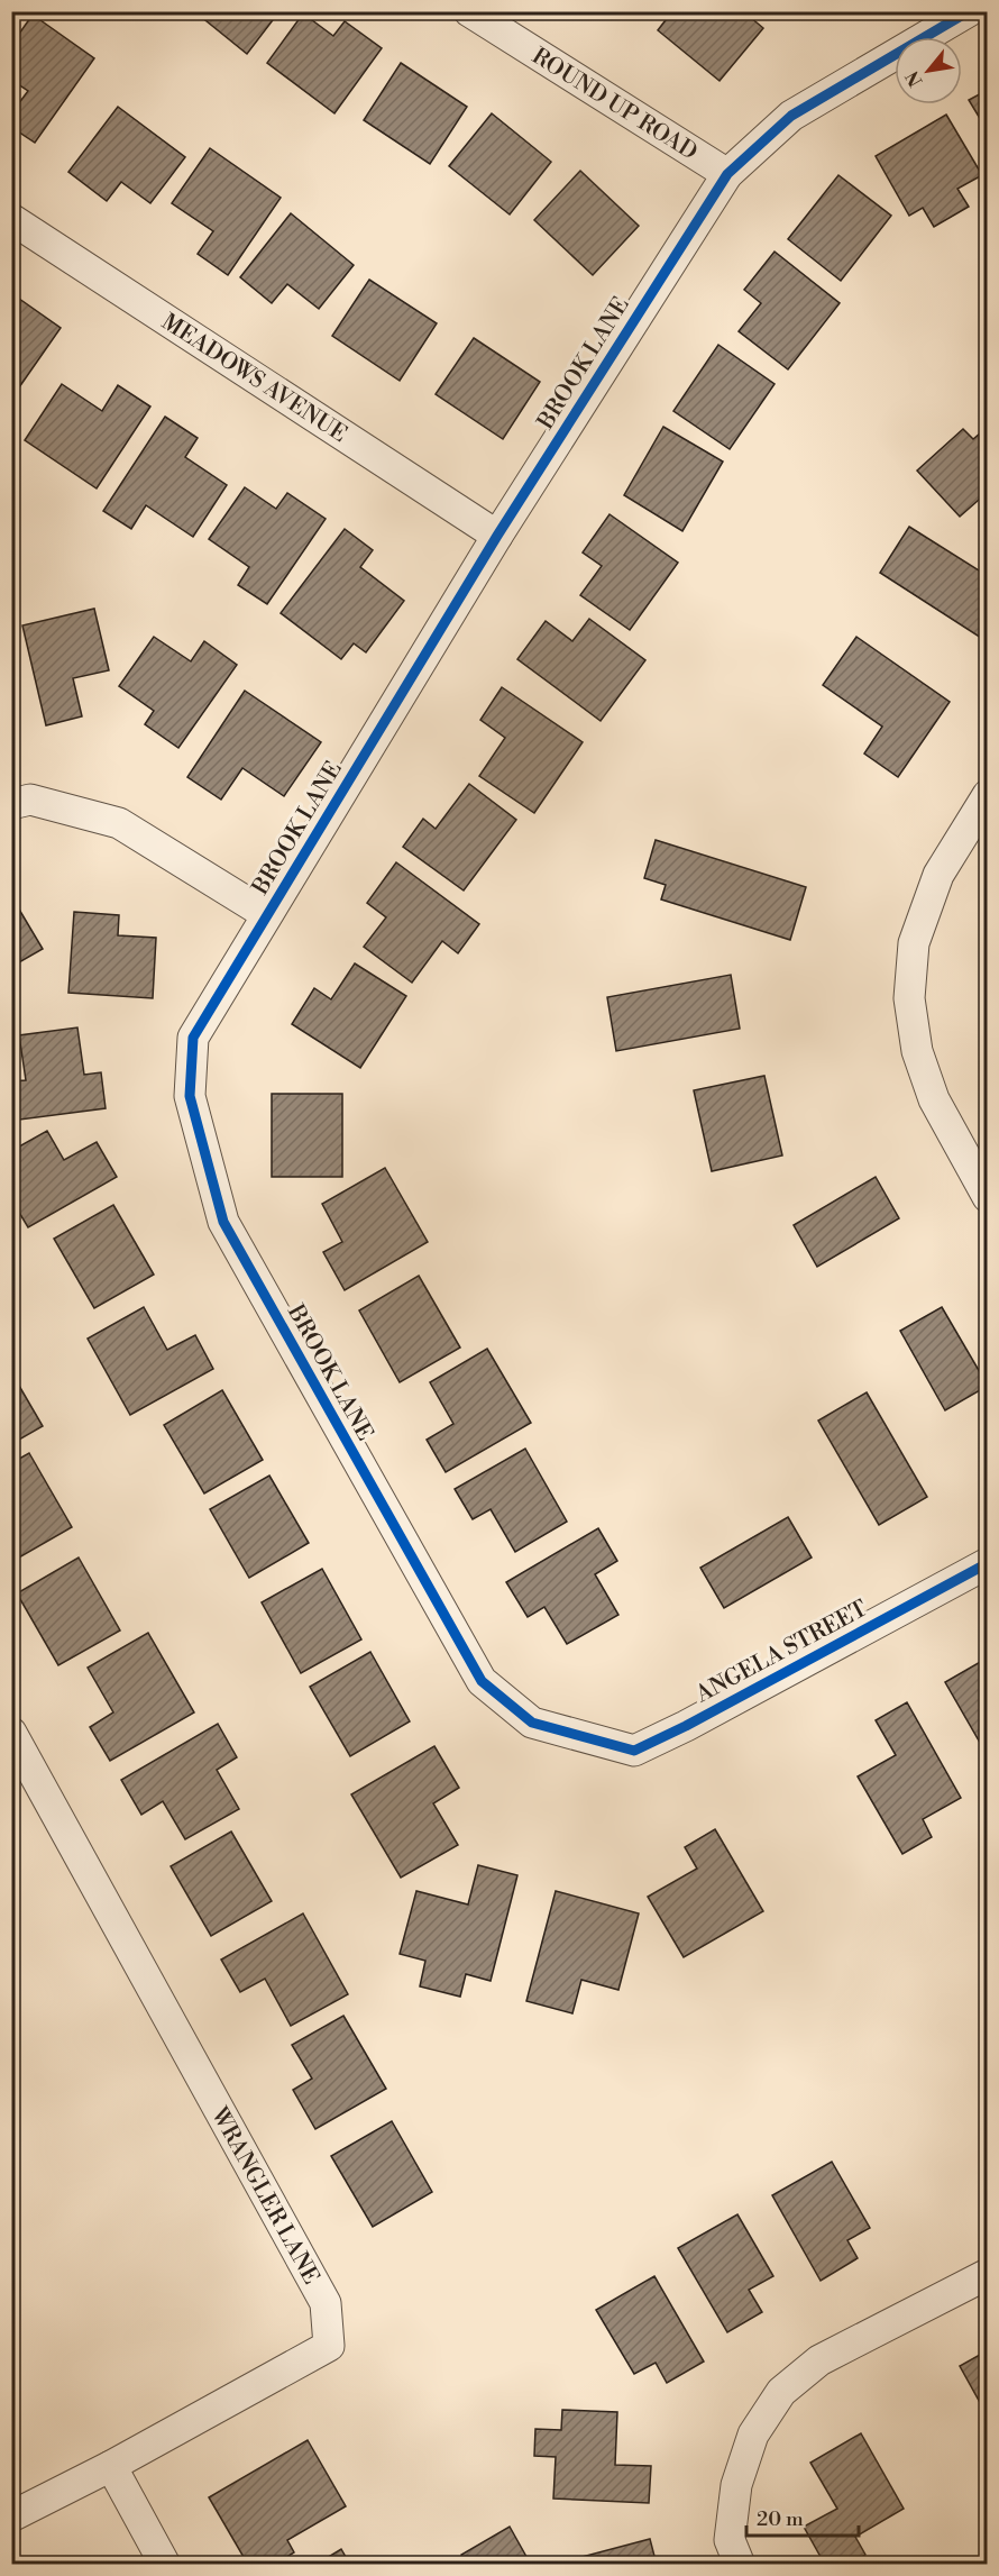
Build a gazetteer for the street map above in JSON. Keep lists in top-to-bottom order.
{
  "streets": {
    "street": [
      "ROUND UP ROAD",
      "BROOK LANE",
      "MEADOWS AVENUE",
      "ANGELA STREET",
      "WRANGLER LANE"
    ]
  },
  "crossings": [
    ["ROUND UP ROAD", "BROOK LANE"],
    ["BROOK LANE", "MEADOWS AVENUE"],
    ["BROOK LANE", "ANGELA STREET"]
  ],
  "scale_bar": "20 m",
  "north": "bottom left"
}
